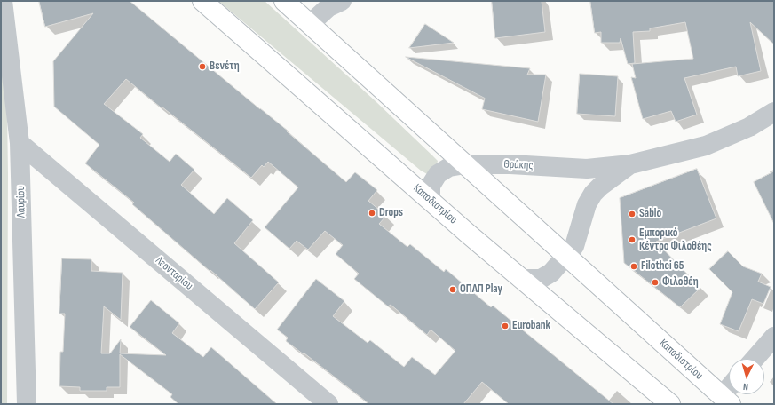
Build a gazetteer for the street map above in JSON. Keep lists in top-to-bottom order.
{
  "streets": {
    "main road": ["Καποδιστρίου"],
    "street": ["Θράκης", "Λαυρίου", "Λεονταρίου"]
  },
  "crossings": [
    ["Θράκης", "Καποδιστρίου"],
    ["Λαυρίου", "Λεονταρίου"]
  ],
  "places": [
    "Βενέτη",
    "Drops",
    "Sablo",
    "Εμπορικό Κέντρο Φιλοθέης",
    "Filothei 65",
    "Φιλοθέη",
    "ΟΠΑΠ Play",
    "Eurobank"
  ],
  "north": "bottom"
}
